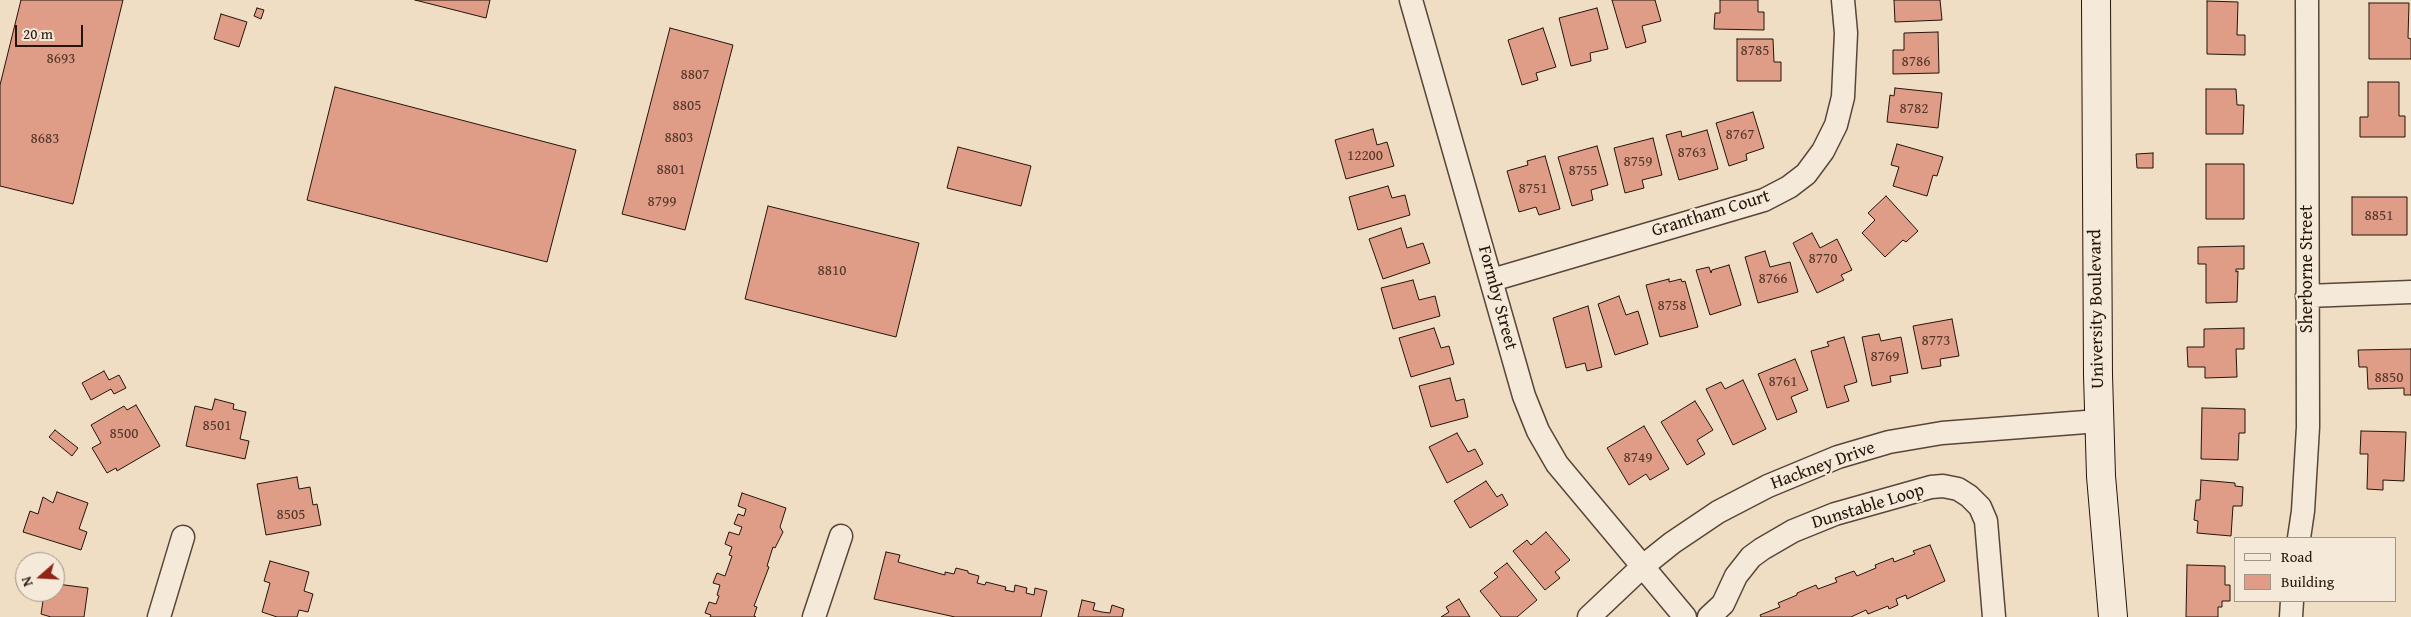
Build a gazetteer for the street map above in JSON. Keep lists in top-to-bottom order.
{
  "streets": {
    "street": [
      "Grantham Court",
      "Sherborne Street",
      "Formby Street",
      "University Boulevard",
      "Hackney Drive",
      "Dunstable Loop"
    ]
  },
  "crossings": [
    ["Grantham Court", "Formby Street"],
    ["Formby Street", "Hackney Drive"],
    ["University Boulevard", "Hackney Drive"]
  ],
  "house_numbers": [
    "8785",
    "8693",
    "8786",
    "8807",
    "8805",
    "8782",
    "8767",
    "8803",
    "8683",
    "8763",
    "12200",
    "8759",
    "8801",
    "8755",
    "8751",
    "8799",
    "8851",
    "8770",
    "8810",
    "8766",
    "8758",
    "8773",
    "8769",
    "8850",
    "8761",
    "8501",
    "8500",
    "8749",
    "8505"
  ],
  "legend": ["Road", "Building"],
  "scale_bar": "20 m",
  "north": "left"
}
